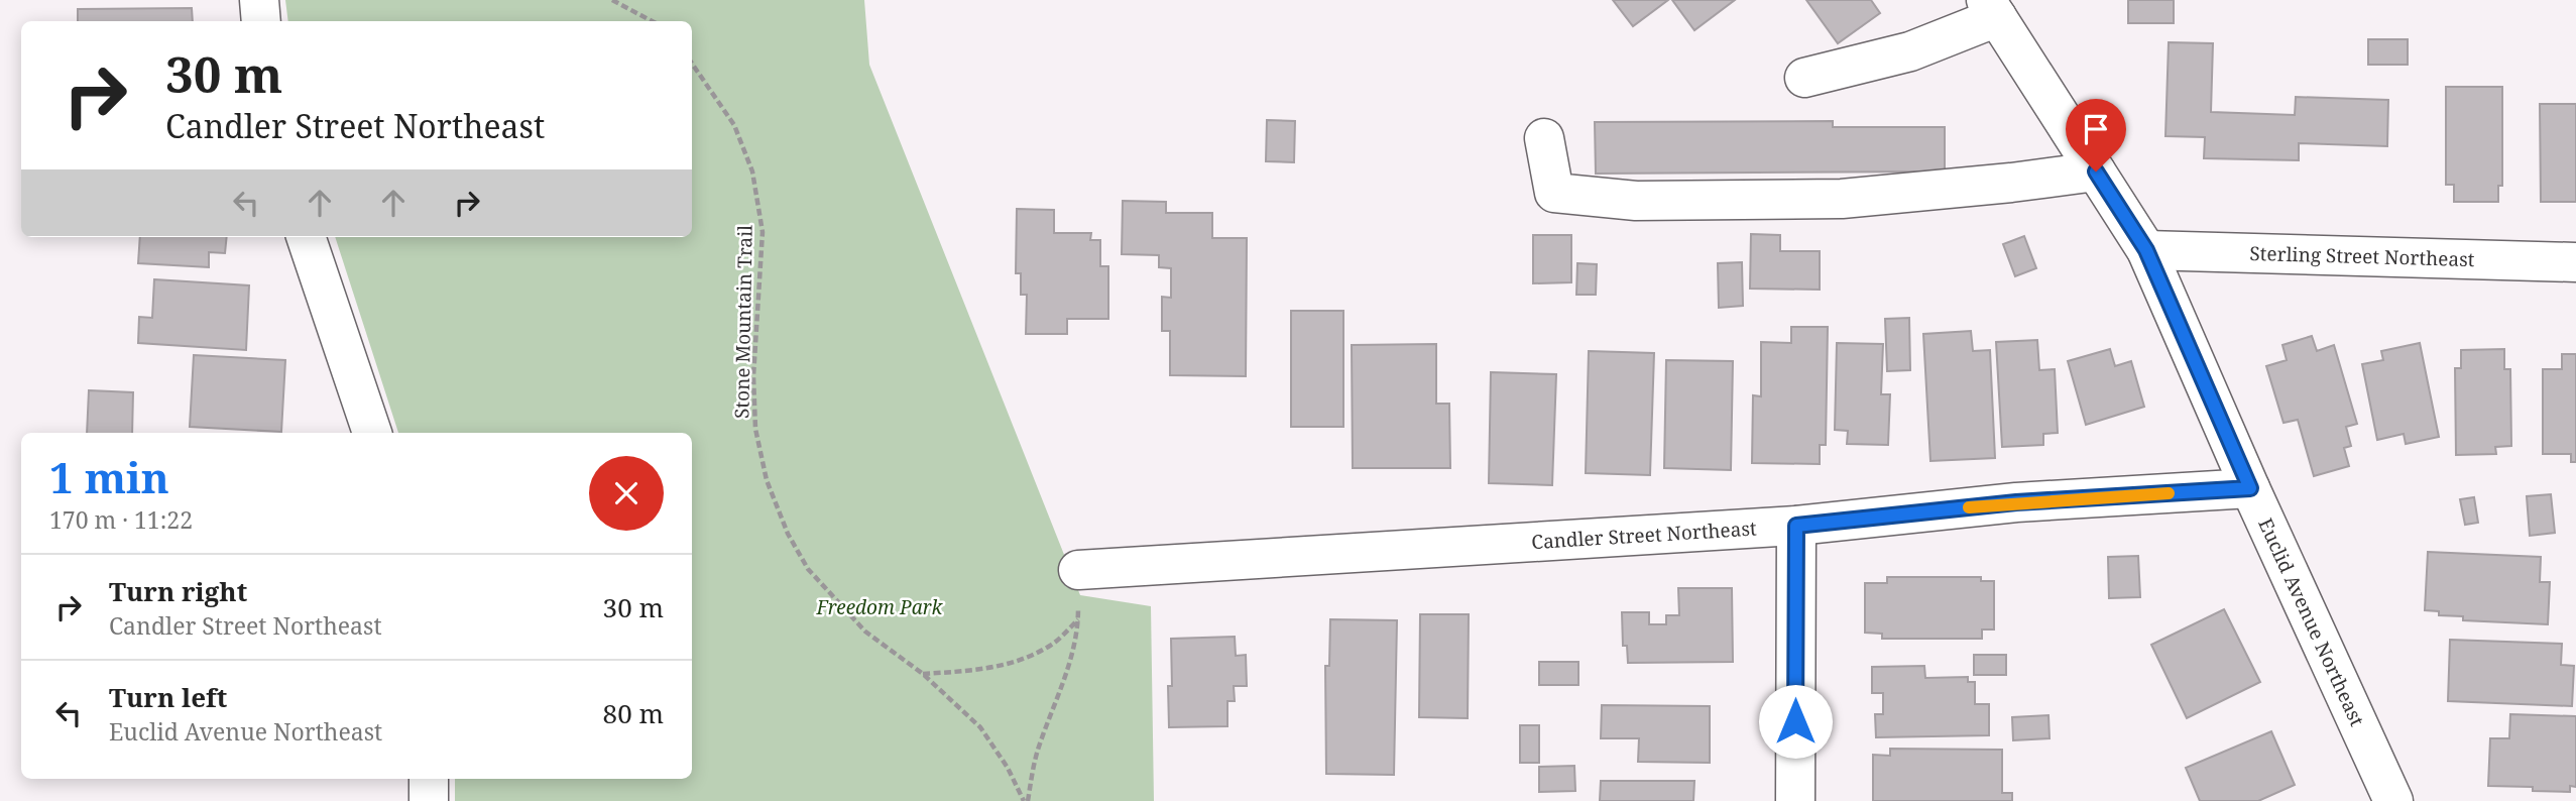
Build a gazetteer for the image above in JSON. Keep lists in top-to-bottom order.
{
  "streets": {
    "street": ["Sterling Street Northeast", "Candler Street Northeast", "Euclid Avenue Northeast"],
    "path": ["Stone Mountain Trail"]
  },
  "crossings": [
    ["Sterling Street Northeast", "Euclid Avenue Northeast"],
    ["Candler Street Northeast", "Euclid Avenue Northeast"]
  ],
  "parks": ["Freedom Park"],
  "page": {
    "turn": ["30 m", "Candler Street Northeast"],
    "heading": ["1 min", "170 m · 11:22"],
    "list": [
      {
        "name": "Turn right",
        "note": "Candler Street Northeast",
        "value": "30 m"
      },
      {
        "name": "Turn left",
        "note": "Euclid Avenue Northeast",
        "value": "80 m"
      }
    ]
  }
}
